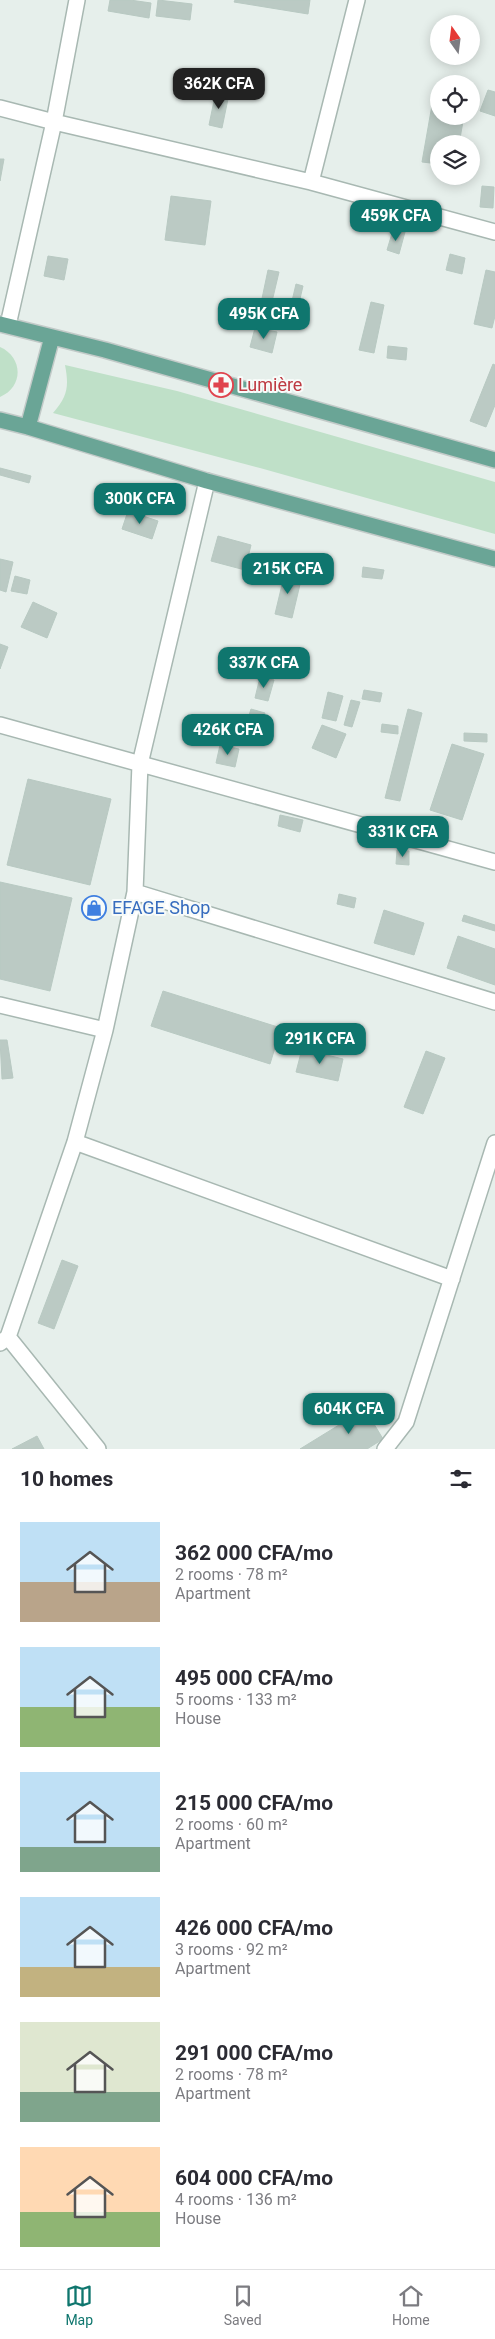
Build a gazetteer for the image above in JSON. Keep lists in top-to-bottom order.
{
  "places": {
    "pharmacy": ["Lumière"],
    "shop": ["EFAGE Shop"]
  },
  "north": "top",
  "page": {
    "price": [
      "362K CFA",
      "459K CFA",
      "495K CFA",
      "300K CFA",
      "215K CFA",
      "337K CFA",
      "426K CFA",
      "331K CFA",
      "291K CFA",
      "604K CFA"
    ],
    "heading": "10 homes",
    "list": [
      {
        "name": "362 000 CFA/mo",
        "note": "2 rooms · 78 m² · Apartment"
      },
      {
        "name": "495 000 CFA/mo",
        "note": "5 rooms · 133 m² · House"
      },
      {
        "name": "215 000 CFA/mo",
        "note": "2 rooms · 60 m² · Apartment"
      },
      {
        "name": "426 000 CFA/mo",
        "note": "3 rooms · 92 m² · Apartment"
      },
      {
        "name": "291 000 CFA/mo",
        "note": "2 rooms · 78 m² · Apartment"
      },
      {
        "name": "604 000 CFA/mo",
        "note": "4 rooms · 136 m² · House"
      }
    ],
    "tabs": ["Map", "Saved", "Home"]
  }
}
